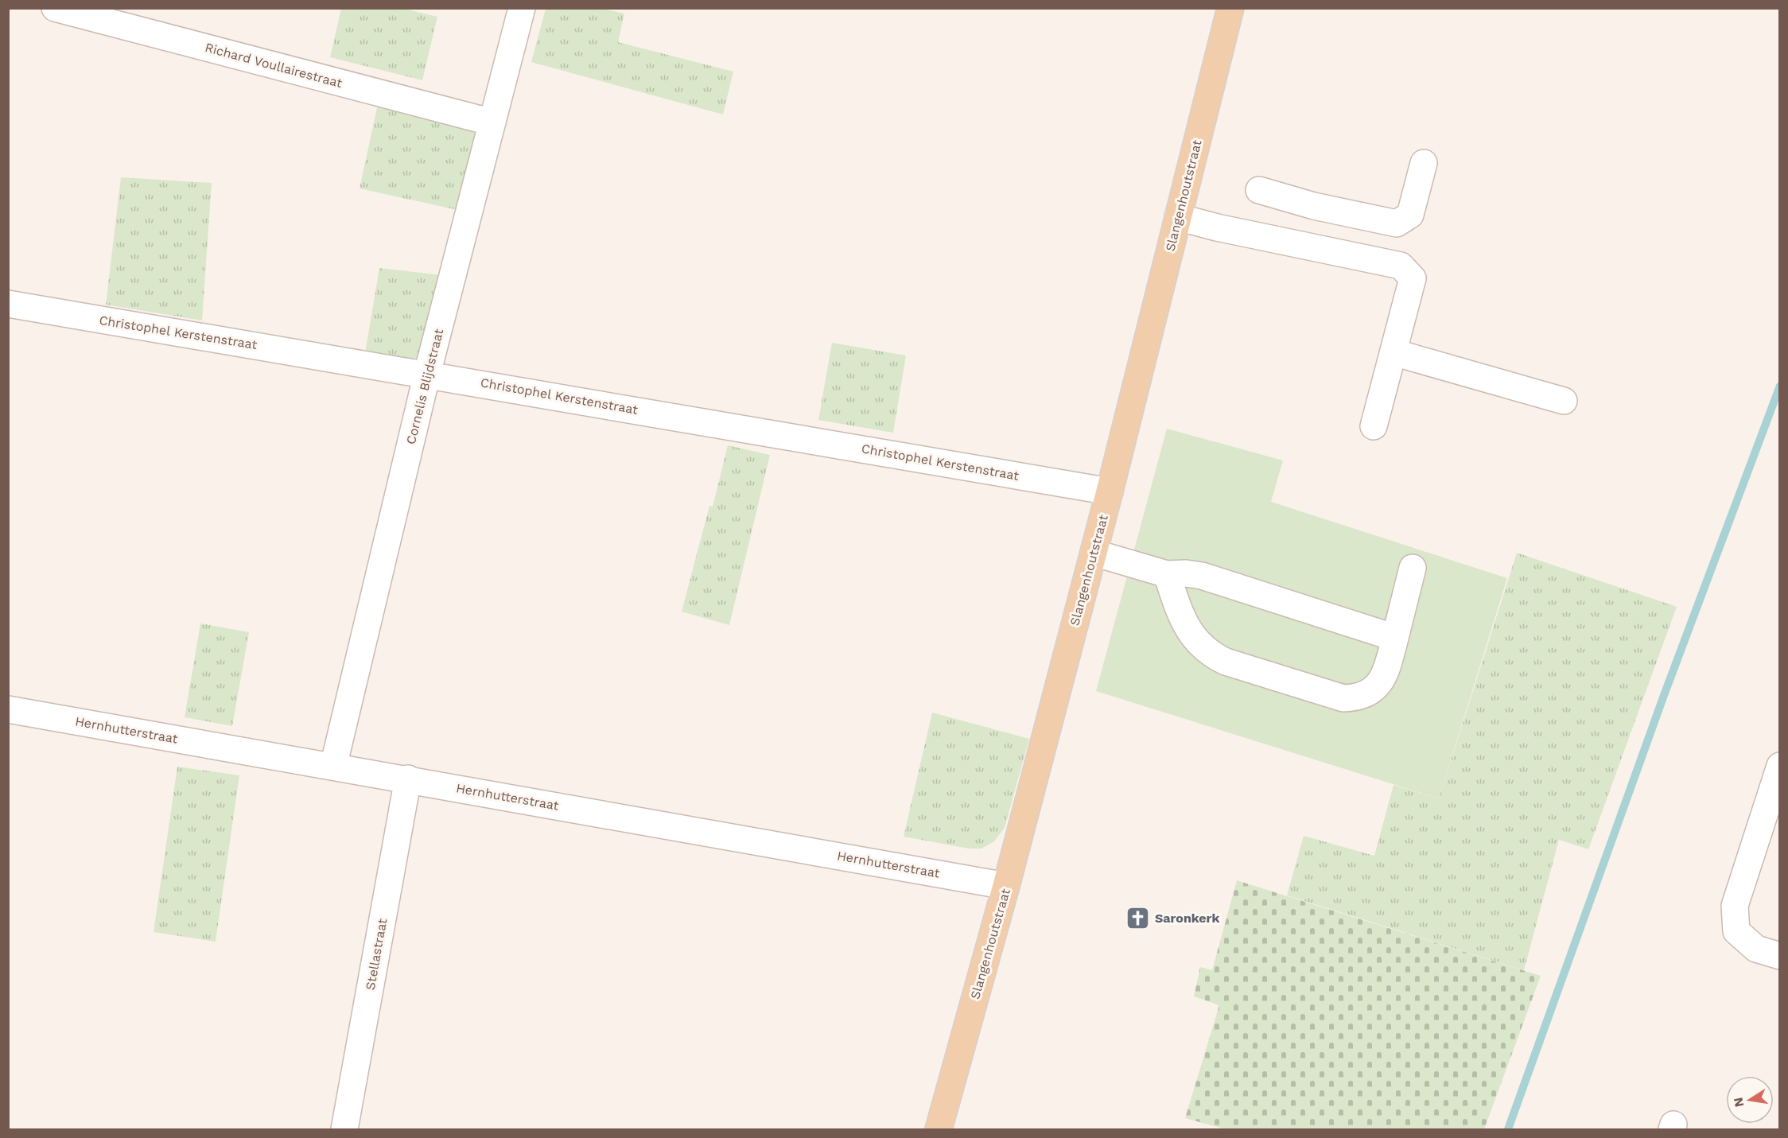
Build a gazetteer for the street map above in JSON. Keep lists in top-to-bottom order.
{
  "streets": {
    "main road": ["Slangenhoutstraat"],
    "street": [
      "Richard Voullairestraat",
      "Christophel Kerstenstraat",
      "Cornelis Blijdstraat",
      "Hernhutterstraat",
      "Stellastraat"
    ]
  },
  "crossings": [
    ["Richard Voullairestraat", "Cornelis Blijdstraat"],
    ["Slangenhoutstraat", "Christophel Kerstenstraat"],
    ["Slangenhoutstraat", "Hernhutterstraat"],
    ["Christophel Kerstenstraat", "Cornelis Blijdstraat"],
    ["Cornelis Blijdstraat", "Hernhutterstraat"],
    ["Hernhutterstraat", "Stellastraat"]
  ],
  "places": {
    "church": ["Saronkerk"]
  },
  "north": "left"
}
